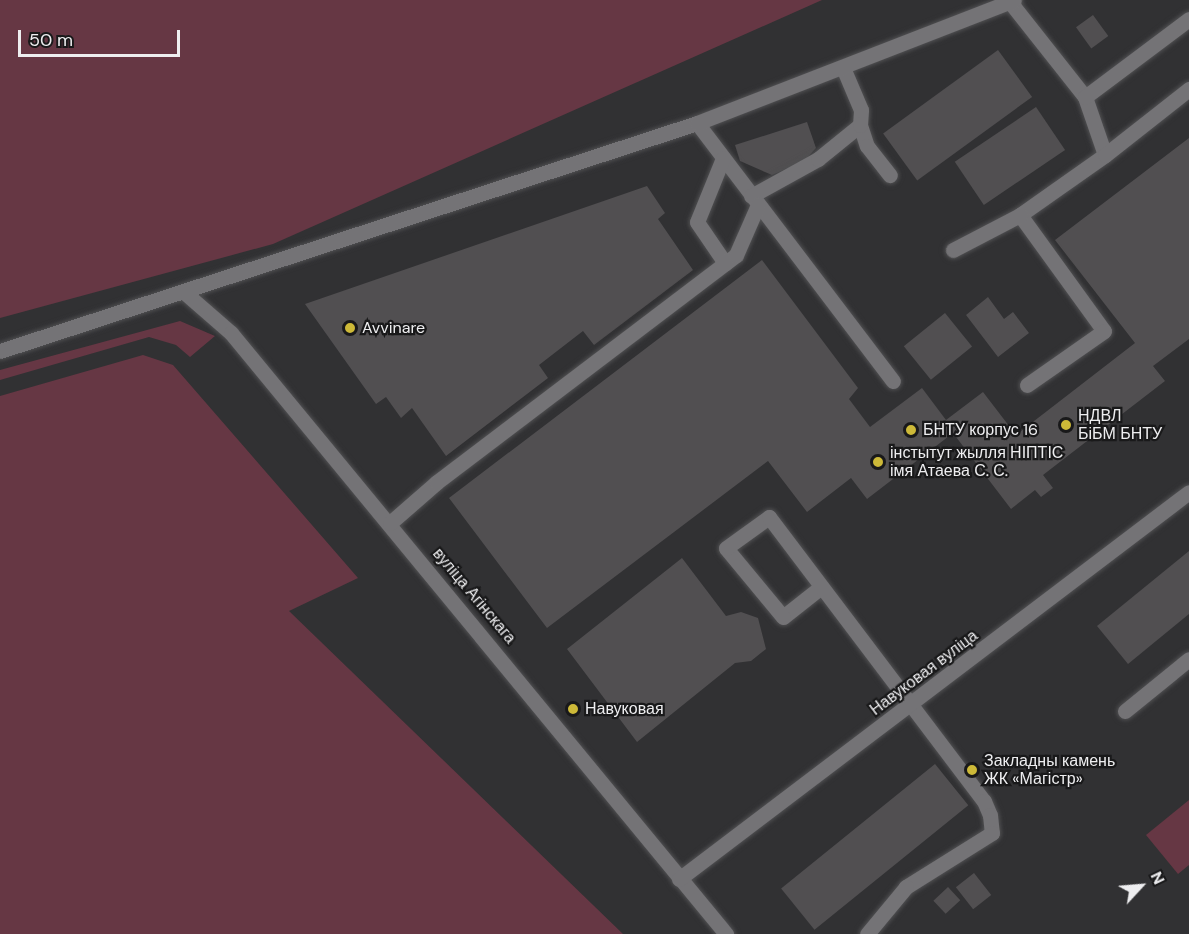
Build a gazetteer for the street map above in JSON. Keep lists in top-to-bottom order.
{
  "streets": {
    "street": ["вуліца Агінскага", "Навуковая вуліца"]
  },
  "crossings": [
    ["вуліца Агінскага", "Навуковая вуліца"]
  ],
  "places": [
    "Avvinare",
    "НДВЛ БіБМ БНТУ",
    "БНТУ корпус 16",
    "інстытут жылля НІПТІС імя Атаева С. С.",
    "Навуковая",
    "Закладны камень ЖК «Магістр»"
  ],
  "scale_bar": "50 m",
  "north": "top right"
}
